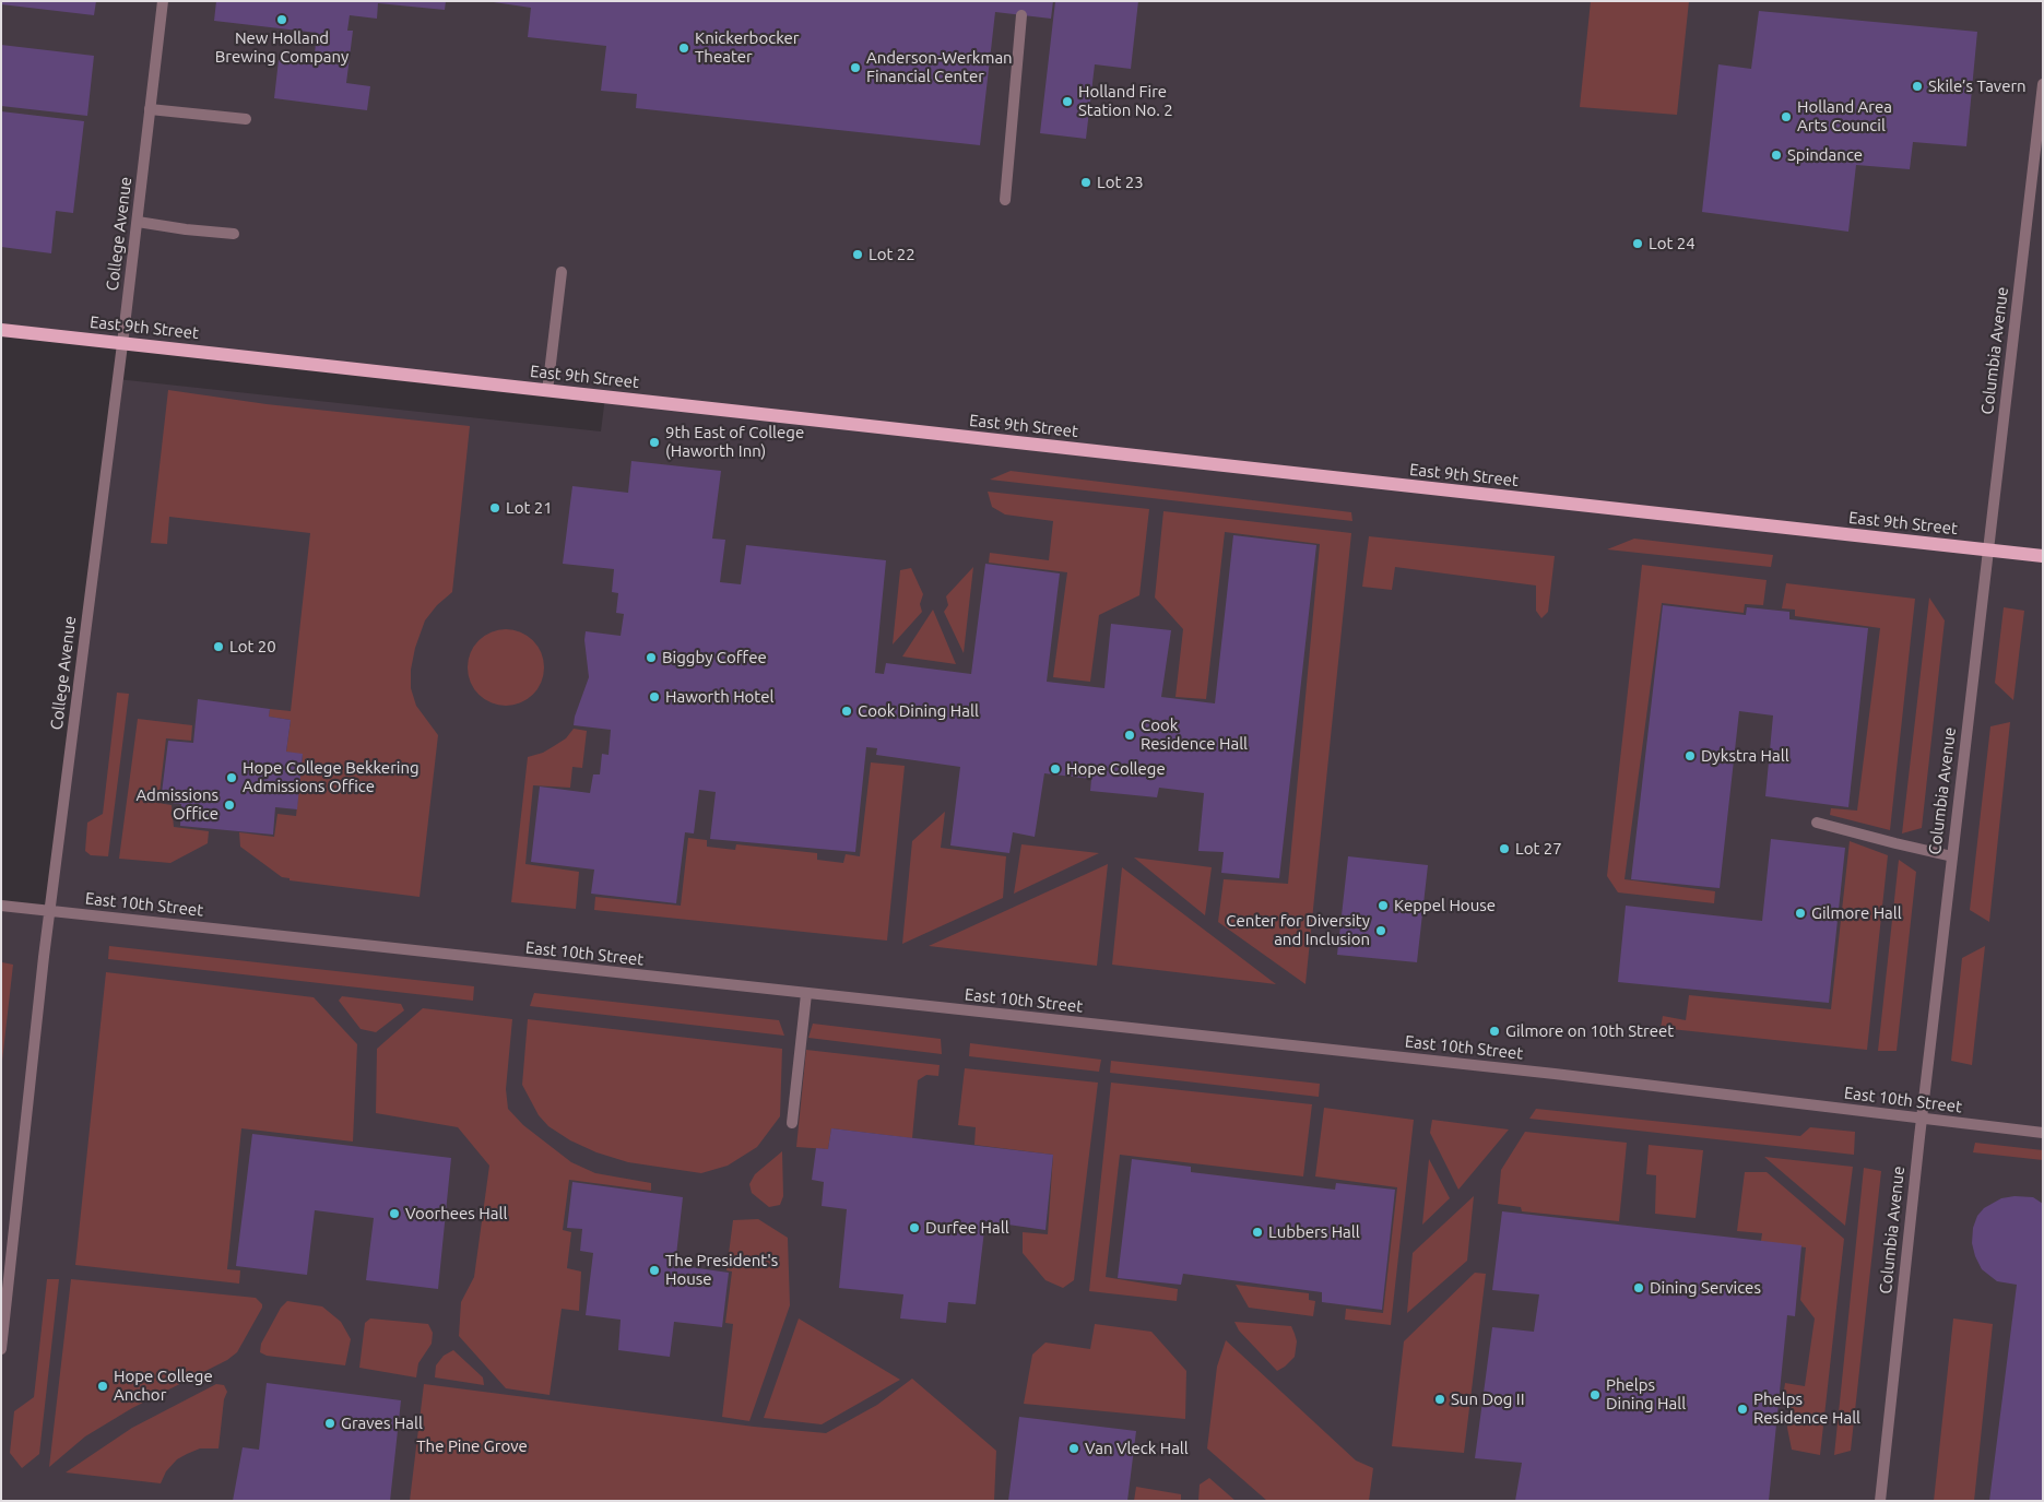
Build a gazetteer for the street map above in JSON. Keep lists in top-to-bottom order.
{
  "streets": {
    "main road": ["East 9th Street"],
    "street": ["College Avenue", "Columbia Avenue", "East 10th Street"]
  },
  "crossings": [
    ["College Avenue", "East 9th Street"],
    ["College Avenue", "East 10th Street"],
    ["East 9th Street", "Columbia Avenue"],
    ["Columbia Avenue", "East 10th Street"]
  ],
  "parks": ["The Pine Grove"],
  "places": [
    "New Holland Brewing Company",
    "Knickerbocker Theater",
    "Anderson-Werkman Financial Center",
    "Skile’s Tavern",
    "Holland Fire Station No. 2",
    "Holland Area Arts Council",
    "Spindance",
    "Lot 23",
    "Lot 24",
    "Lot 22",
    "9th East of College (Haworth Inn)",
    "Lot 21",
    "Lot 20",
    "Biggby Coffee",
    "Haworth Hotel",
    "Cook Dining Hall",
    "Cook Residence Hall",
    "Dykstra Hall",
    "Hope College",
    "Hope College Bekkering Admissions Office",
    "Admissions Office",
    "Lot 27",
    "Keppel House",
    "Gilmore Hall",
    "Center for Diversity and Inclusion",
    "Gilmore on 10th Street",
    "Voorhees Hall",
    "Durfee Hall",
    "Lubbers Hall",
    "The President's House",
    "Dining Services",
    "Hope College Anchor",
    "Phelps Dining Hall",
    "Sun Dog II",
    "Phelps Residence Hall",
    "Graves Hall",
    "Van Vleck Hall"
  ]
}
